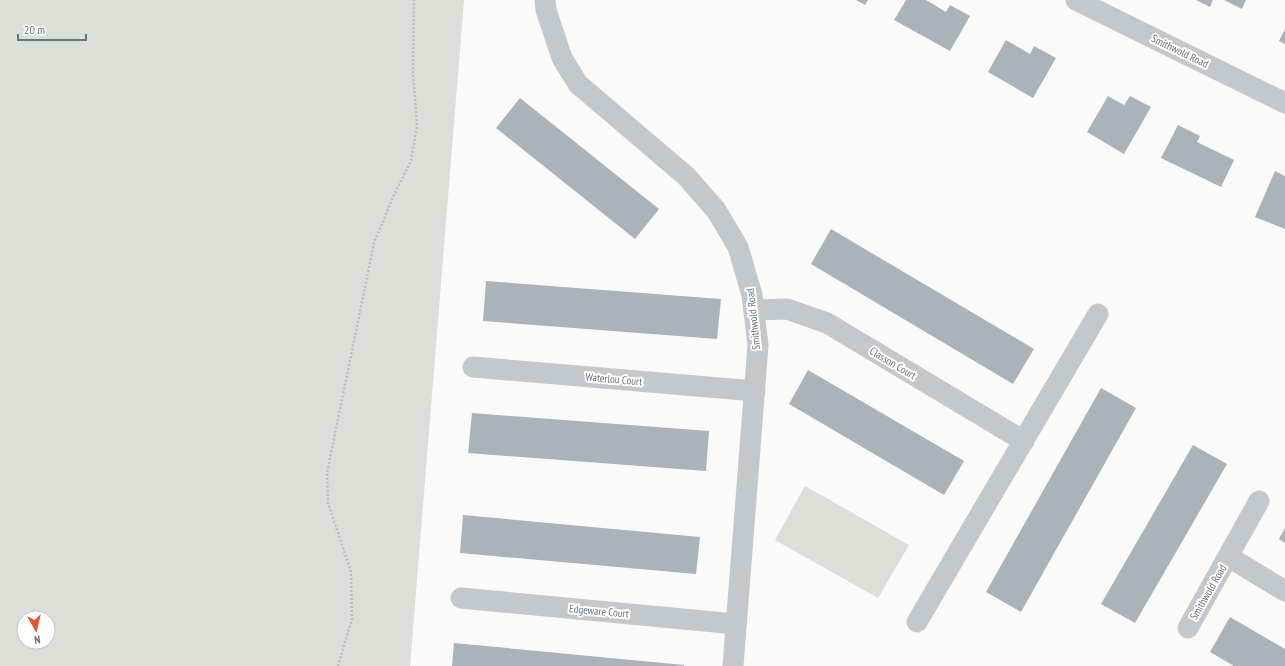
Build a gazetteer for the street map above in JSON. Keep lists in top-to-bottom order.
{
  "streets": {
    "street": [
      "Smithwold Road",
      "Classon Court",
      "Waterlou Court",
      "Edgeware Court"
    ]
  },
  "crossings": [
    ["Smithwold Road", "Classon Court"],
    ["Smithwold Road", "Waterlou Court"],
    ["Smithwold Road", "Edgeware Court"]
  ],
  "scale_bar": "20 m",
  "north": "bottom"
}
